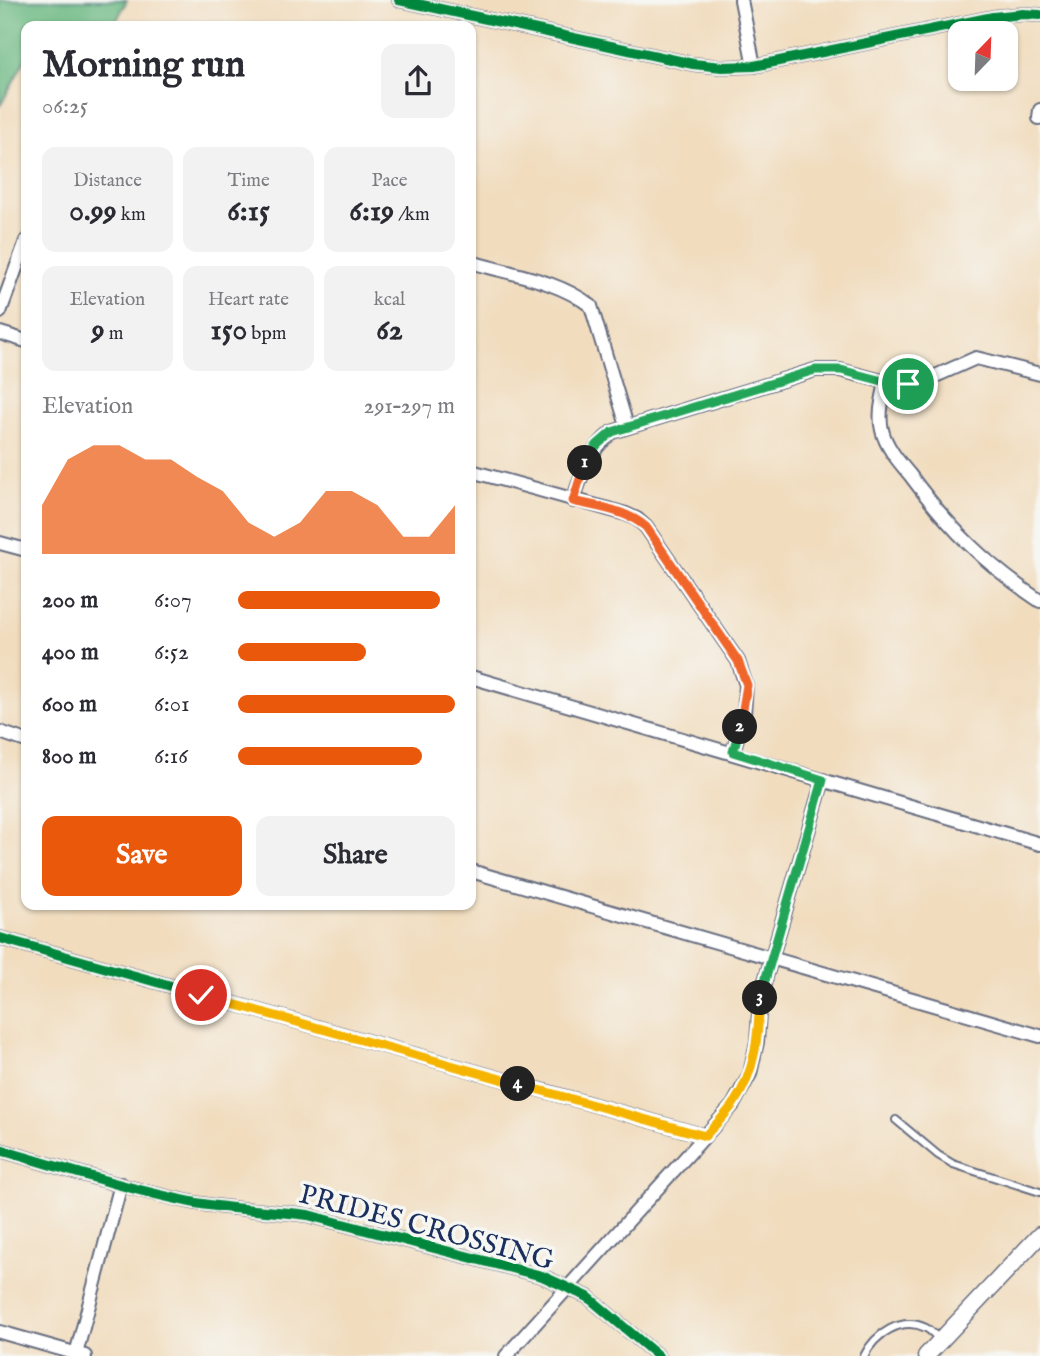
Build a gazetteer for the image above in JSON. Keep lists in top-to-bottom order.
{
  "streets": {
    "street": ["PRIDES CROSSING"]
  },
  "north": "top right",
  "page": {
    "heading": ["Morning run", "06:25"],
    "stats": [
      ["Distance", "0.99 km"],
      ["Time", "6:15"],
      ["Pace", "6:19 /km"],
      ["Elevation", "9 m"],
      ["Heart rate", "150 bpm"],
      ["kcal", "62"]
    ],
    "chart": ["Elevation", "291–297 m"],
    "pins": [
      "1",
      "2",
      "3",
      "4"
    ],
    "list": [
      {
        "name": "200 m",
        "note": "6:07"
      },
      {
        "name": "400 m",
        "note": "6:52"
      },
      {
        "name": "600 m",
        "note": "6:01"
      },
      {
        "name": "800 m",
        "note": "6:16"
      }
    ],
    "buttons": ["Save", "Share"]
  }
}
